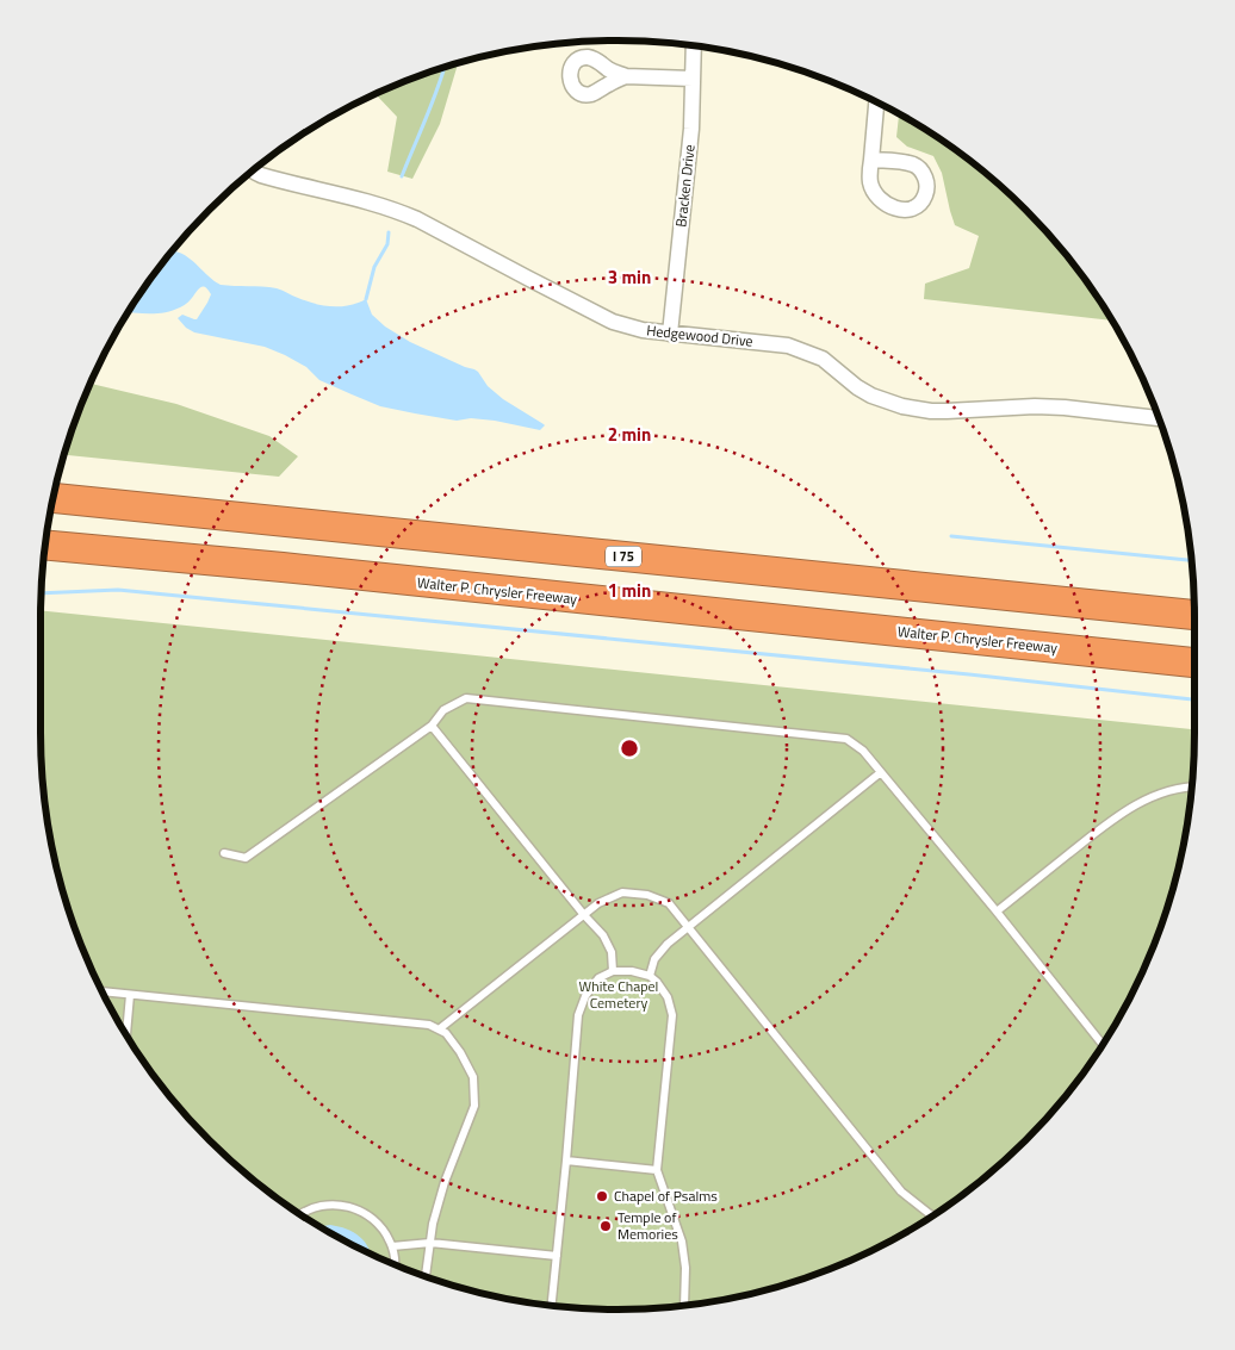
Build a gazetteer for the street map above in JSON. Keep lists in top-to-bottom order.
{
  "streets": {
    "highway": ["I 75", "Walter P. Chrysler Freeway"],
    "street": ["Bracken Drive", "Hedgewood Drive"]
  },
  "crossings": [
    ["Bracken Drive", "Hedgewood Drive"]
  ],
  "parks": ["White Chapel Cemetery"],
  "places": ["Chapel of Psalms", "Temple of Memories"],
  "rings": ["3 min", "2 min", "1 min"]
}
